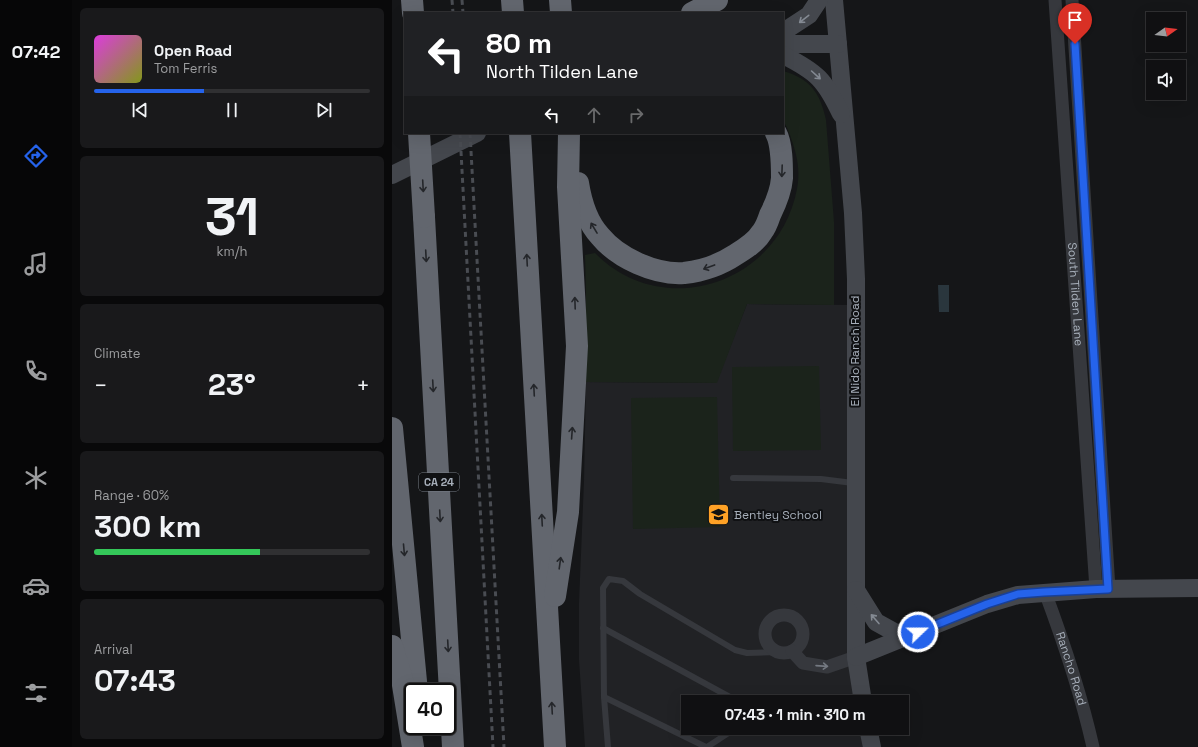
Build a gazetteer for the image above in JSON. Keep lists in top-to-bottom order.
{
  "streets": {
    "highway": ["CA 24"],
    "street": ["South Tilden Lane", "El Nido Ranch Road", "Rancho Road"]
  },
  "places": {
    "school or university": ["Bentley School"]
  },
  "north": "right",
  "page": {
    "tabs": "07:42",
    "turn": ["80 m", "North Tilden Lane"],
    "song": ["Open Road", "Tom Ferris"],
    "tile": [
      ["31", "km/h"],
      "Climate",
      ["Range · 60%", "300 km"],
      ["Arrival", "07:43"]
    ],
    "heat": ["−", "23°", "+"],
    "limit": "40",
    "trip": "07:43 · 1 min · 310 m"
  }
}
